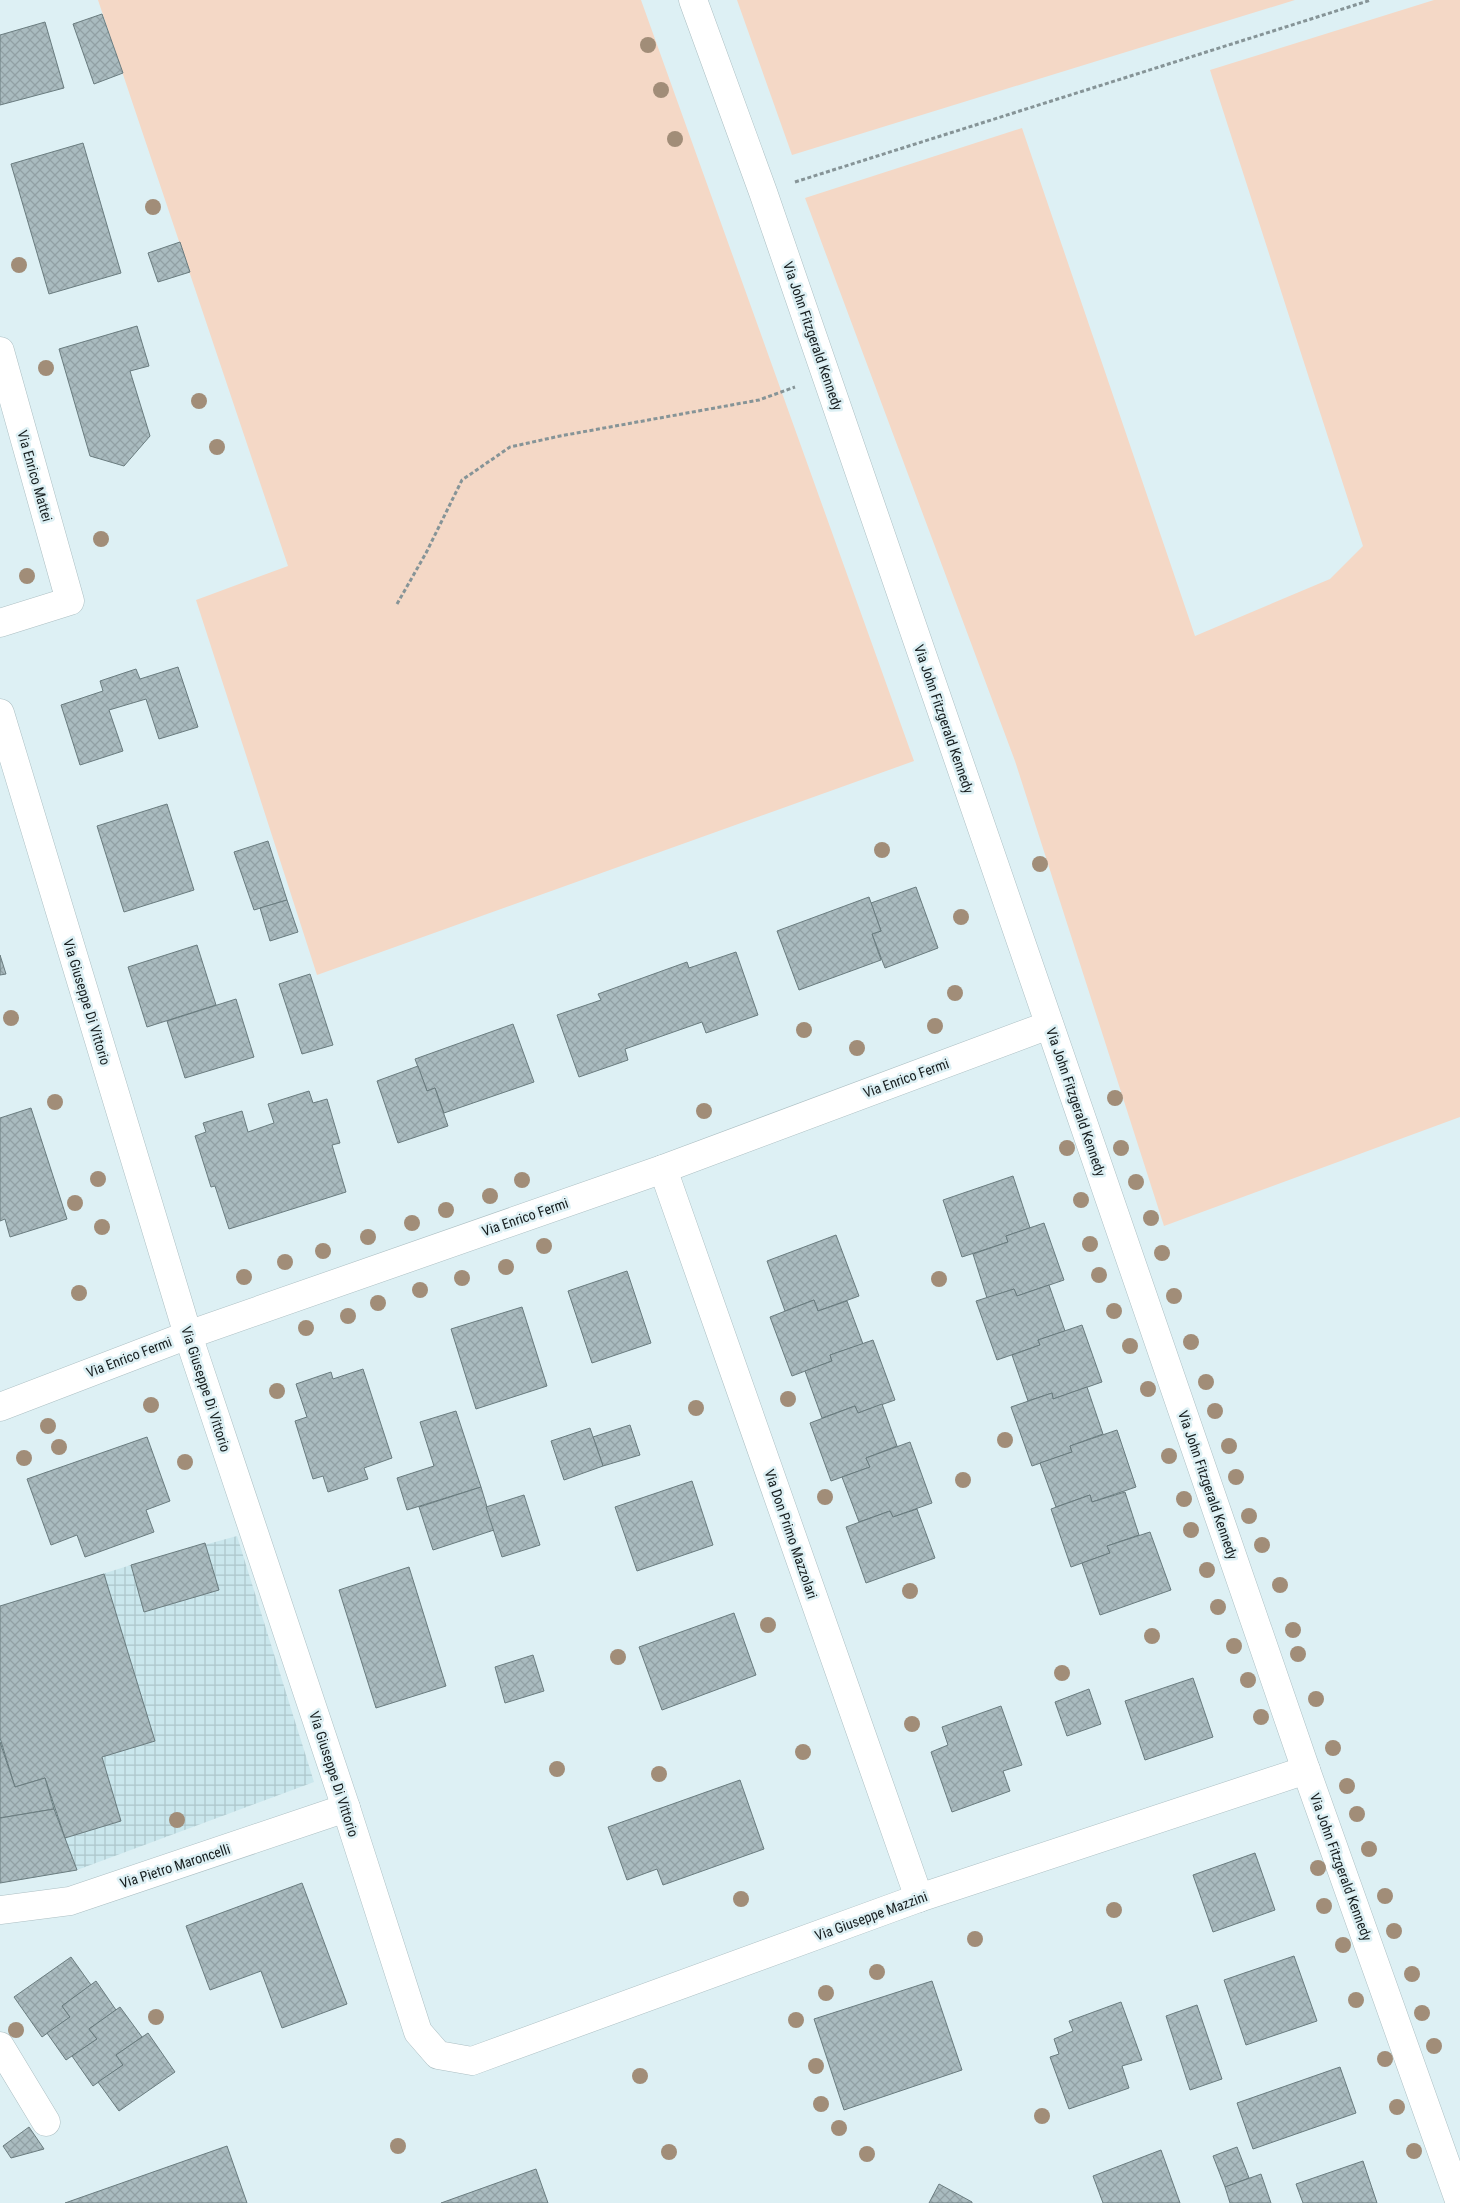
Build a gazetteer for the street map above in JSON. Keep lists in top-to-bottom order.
{
  "streets": {
    "street": [
      "Via John Fitzgerald Kennedy",
      "Via Enrico Mattei",
      "Via Giuseppe Di Vittorio",
      "Via Enrico Fermi",
      "Via Don Primo Mazzolari",
      "Via Pietro Maroncelli",
      "Via Giuseppe Mazzini"
    ]
  },
  "crossings": [
    ["Via John Fitzgerald Kennedy", "Via Enrico Fermi"],
    ["Via John Fitzgerald Kennedy", "Via Giuseppe Mazzini"],
    ["Via Giuseppe Di Vittorio", "Via Enrico Fermi"],
    ["Via Giuseppe Di Vittorio", "Via Pietro Maroncelli"],
    ["Via Giuseppe Di Vittorio", "Via Giuseppe Mazzini"],
    ["Via Enrico Fermi", "Via Don Primo Mazzolari"],
    ["Via Don Primo Mazzolari", "Via Giuseppe Mazzini"]
  ]
}
